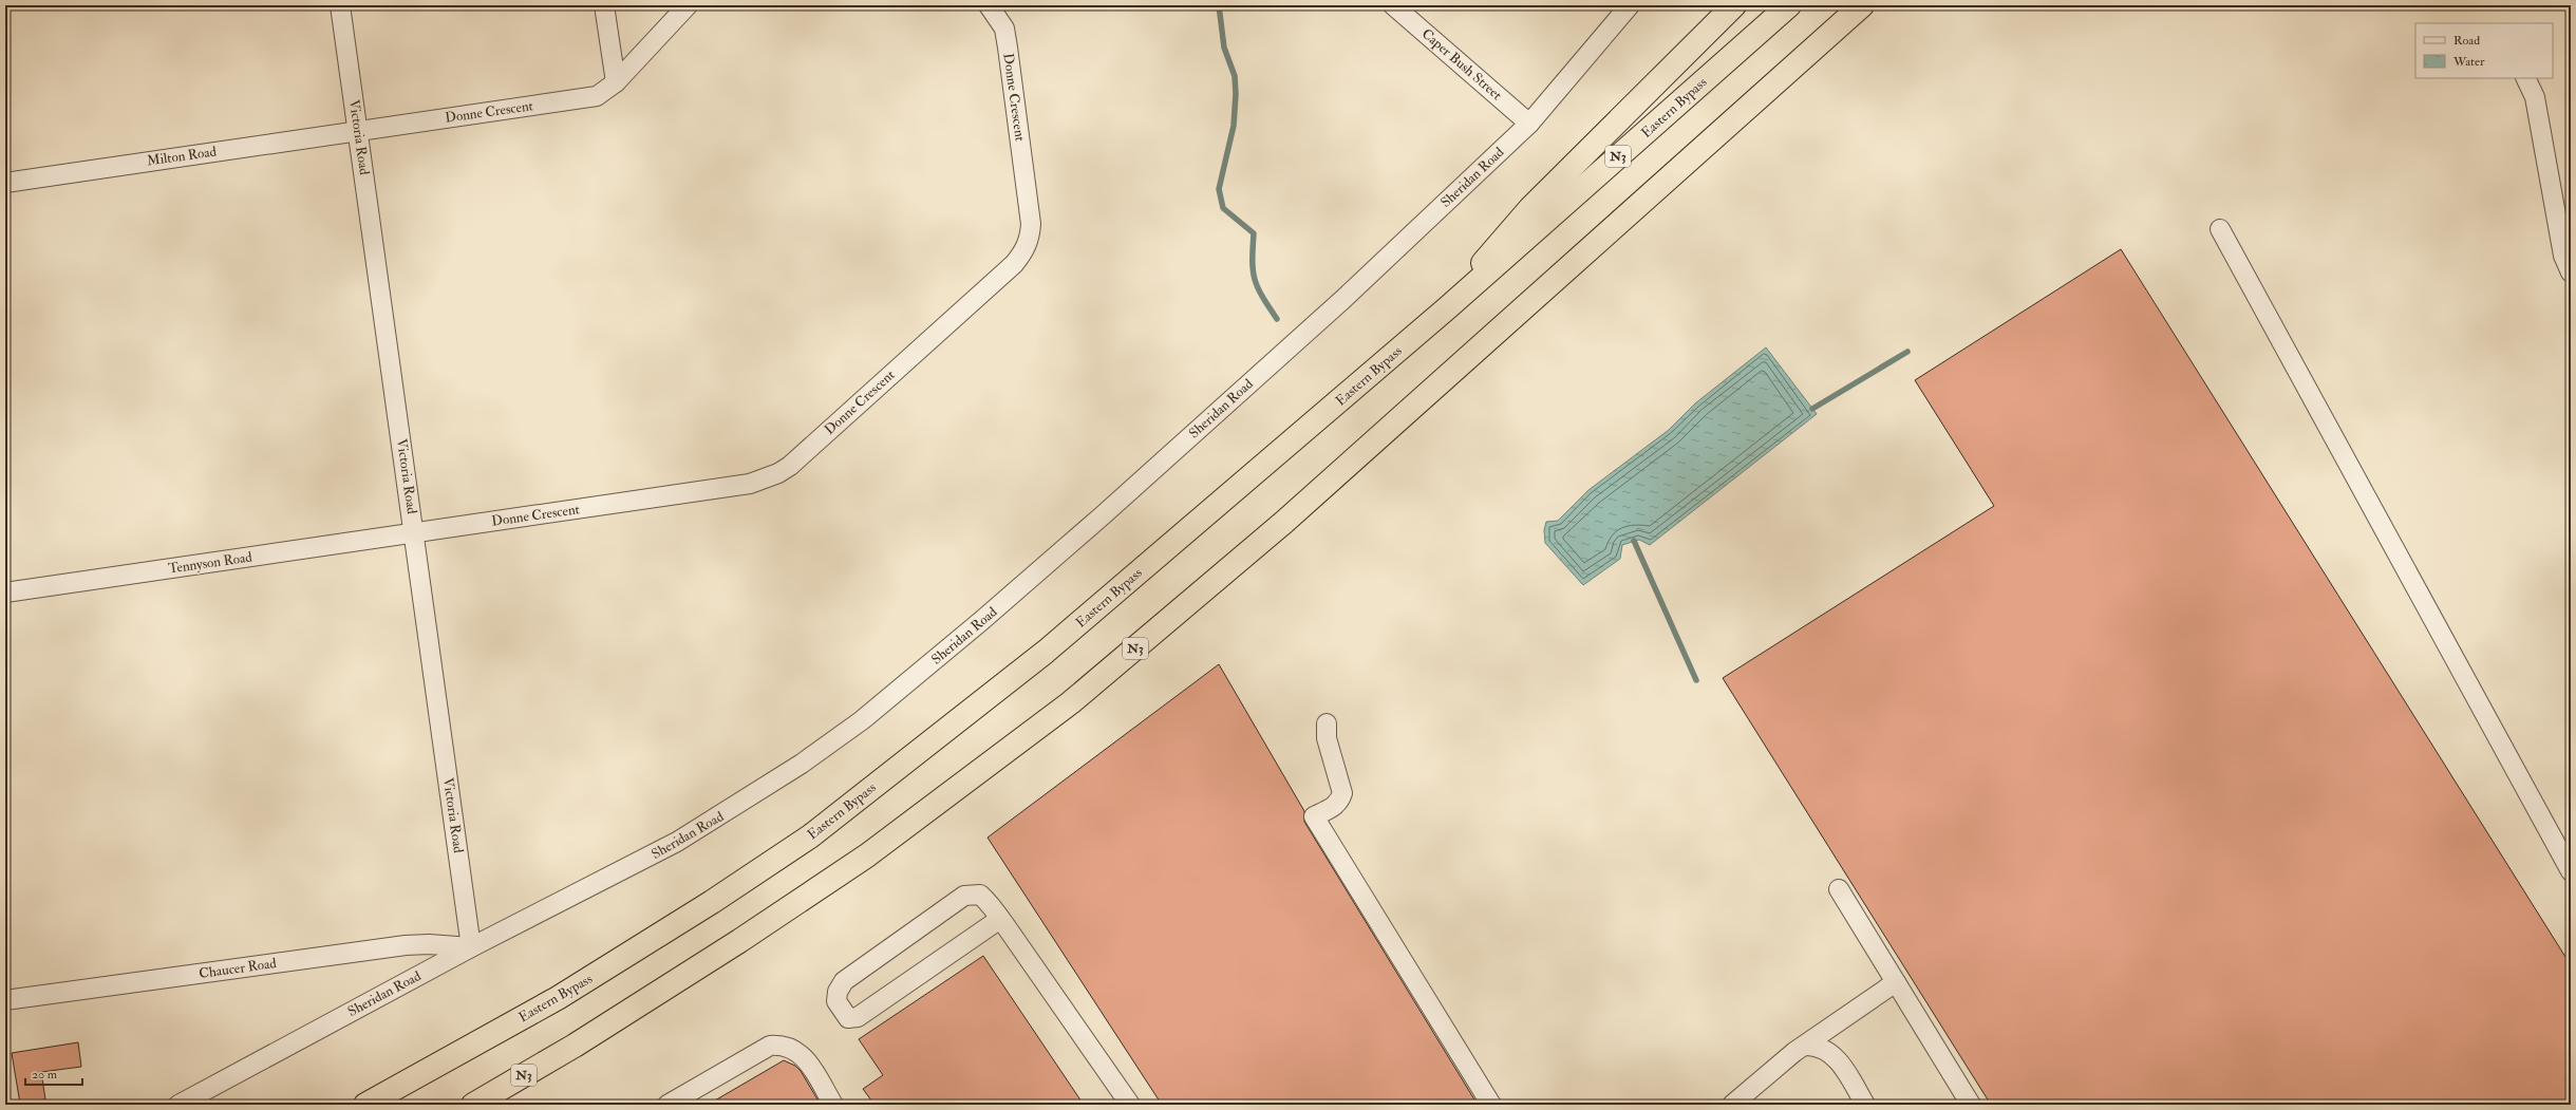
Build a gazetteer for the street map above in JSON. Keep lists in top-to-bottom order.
{
  "streets": {
    "highway": ["Eastern Bypass", "N3"],
    "street": [
      "Caper Bush Street",
      "Donne Crescent",
      "Victoria Road",
      "Milton Road",
      "Sheridan Road",
      "Tennyson Road",
      "Chaucer Road"
    ]
  },
  "crossings": [
    ["Caper Bush Street", "Sheridan Road"],
    ["Donne Crescent", "Victoria Road"],
    ["Donne Crescent", "Milton Road"],
    ["Donne Crescent", "Tennyson Road"],
    ["Victoria Road", "Milton Road"],
    ["Victoria Road", "Sheridan Road"],
    ["Victoria Road", "Tennyson Road"],
    ["Victoria Road", "Chaucer Road"],
    ["Sheridan Road", "Chaucer Road"]
  ],
  "legend": ["Road", "Water"],
  "scale_bar": "20 m"
}
